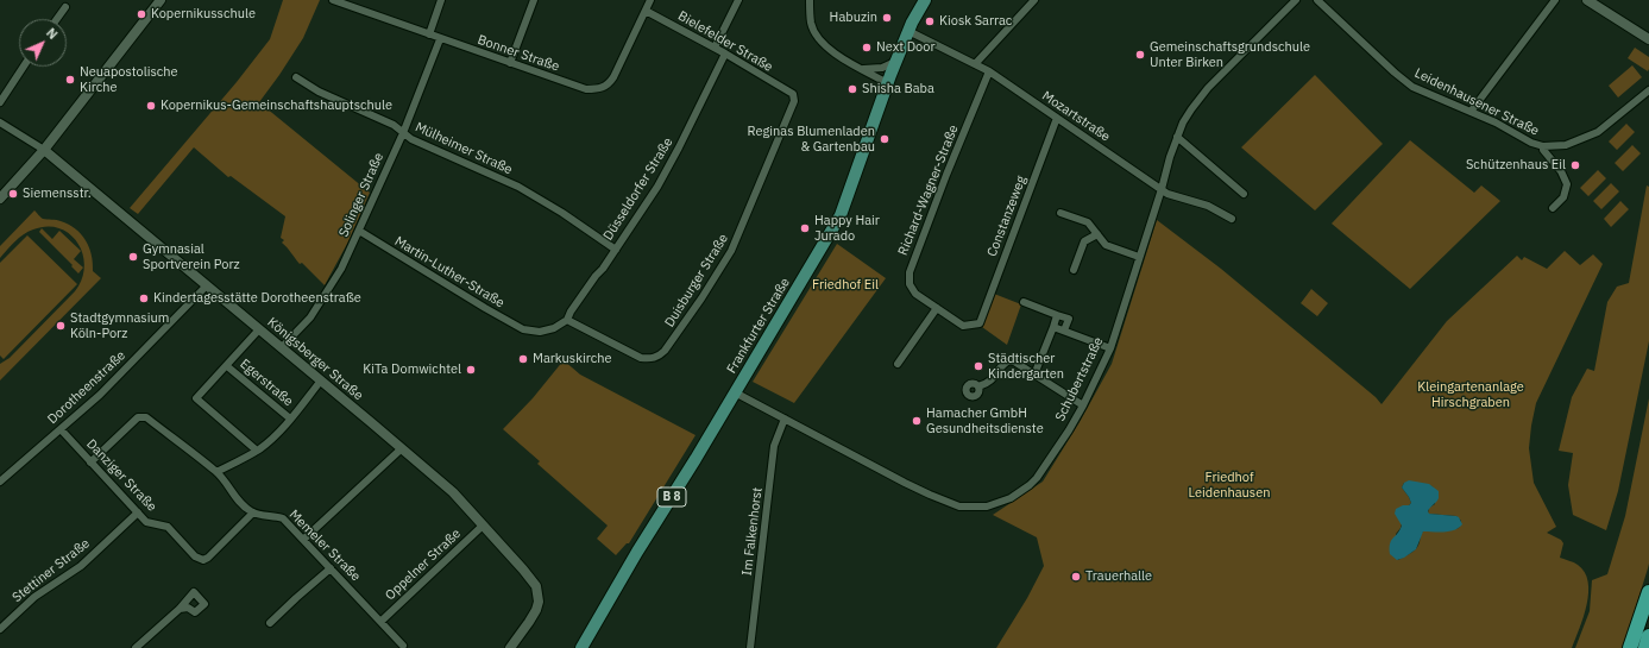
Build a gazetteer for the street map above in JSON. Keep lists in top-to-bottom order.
{
  "streets": {
    "main road": ["Frankfurter Straße", "B 8"],
    "street": [
      "Bielefelder Straße",
      "Bonner Straße",
      "Leidenhausener Straße",
      "Mozartstraße",
      "Mülheimer Straße",
      "Düsseldorfer Straße",
      "Richard-Wagner-Straße",
      "Solinger Straße",
      "Constanzeweg",
      "Martin-Luther-Straße",
      "Duisburger Straße",
      "Königsberger Straße",
      "Schubertstraße",
      "Egerstraße",
      "Dorotheenstraße",
      "Danziger Straße",
      "Im Falkenhorst",
      "Memeler Straße",
      "Oppelner Straße",
      "Stettiner Straße"
    ]
  },
  "crossings": [
    ["Bielefelder Straße", "Bonner Straße"],
    ["Bielefelder Straße", "Düsseldorfer Straße"],
    ["Bielefelder Straße", "Duisburger Straße"],
    ["Bonner Straße", "Solinger Straße"],
    ["Mozartstraße", "Richard-Wagner-Straße"],
    ["Mozartstraße", "Constanzeweg"],
    ["Mozartstraße", "Frankfurter Straße"],
    ["Mozartstraße", "Schubertstraße"],
    ["Mülheimer Straße", "Düsseldorfer Straße"],
    ["Mülheimer Straße", "Solinger Straße"],
    ["Düsseldorfer Straße", "Martin-Luther-Straße"],
    ["Düsseldorfer Straße", "Duisburger Straße"],
    ["Richard-Wagner-Straße", "Constanzeweg"],
    ["Solinger Straße", "Martin-Luther-Straße"],
    ["Solinger Straße", "Königsberger Straße"],
    ["Martin-Luther-Straße", "Duisburger Straße"],
    ["Frankfurter Straße", "Schubertstraße"],
    ["Königsberger Straße", "Egerstraße"],
    ["Königsberger Straße", "Dorotheenstraße"],
    ["Königsberger Straße", "Oppelner Straße"],
    ["Schubertstraße", "Im Falkenhorst"],
    ["Dorotheenstraße", "Danziger Straße"],
    ["Danziger Straße", "Memeler Straße"],
    ["Danziger Straße", "Stettiner Straße"],
    ["Memeler Straße", "Oppelner Straße"]
  ],
  "parks": ["Friedhof Eil", "Kleingartenanlage Hirschgraben", "Friedhof Leidenhausen"],
  "places": [
    "Kopernikusschule",
    "Habuzin",
    "Kiosk Sarrac",
    "Next Door",
    "Gemeinschaftsgrundschule Unter Birken",
    "Neuapostolische Kirche",
    "Shisha Baba",
    "Kopernikus-Gemeinschaftshauptschule",
    "Reginas Blumenladen & Gartenbau",
    "Schützenhaus Eil",
    "Siemensstr.",
    "Happy Hair Jurado",
    "Gymnasial Sportverein Porz",
    "Kindertagesstätte Dorotheenstraße",
    "Stadtgymnasium Köln-Porz",
    "Markuskirche",
    "Städtischer Kindergarten",
    "KiTa Domwichtel",
    "Hamacher GmbH Gesundheitsdienste",
    "Trauerhalle"
  ],
  "north": "top right"
}
